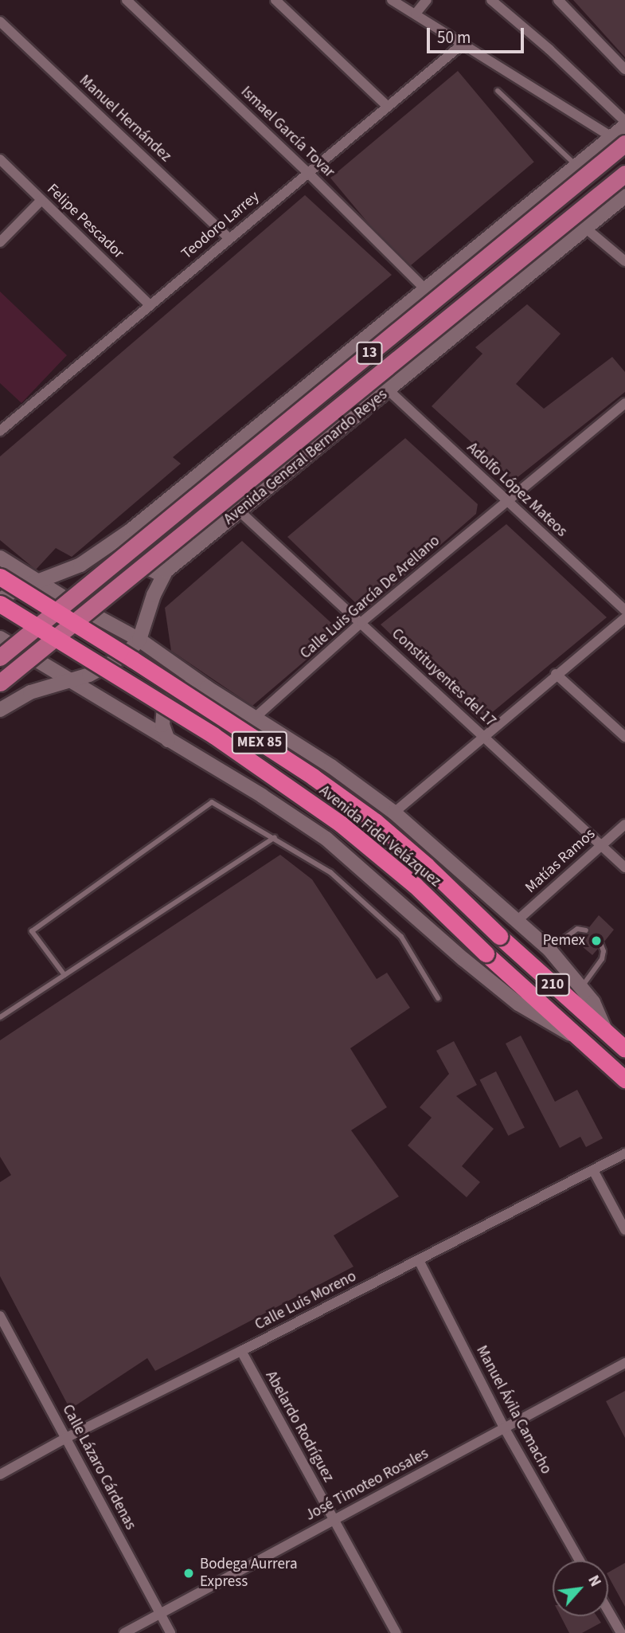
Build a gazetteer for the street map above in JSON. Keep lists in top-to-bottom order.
{
  "streets": {
    "highway": ["MEX 85", "Avenida Fidel Velázquez", "210"],
    "main road": ["13", "Avenida General Bernardo Reyes"],
    "street": [
      "Manuel Hernández",
      "Ismael García Tovar",
      "Felipe Pescador",
      "Teodoro Larrey",
      "Adolfo López Mateos",
      "Calle Luis García De Arellano",
      "Constituyentes del 17",
      "Matías Ramos",
      "Calle Luis Moreno",
      "Manuel Ávila Camacho",
      "Abelardo Rodríguez",
      "Calle Lázaro Cárdenas",
      "José Timoteo Rosales"
    ]
  },
  "crossings": [
    ["Manuel Hernández", "Teodoro Larrey"],
    ["Ismael García Tovar", "Teodoro Larrey"],
    ["Felipe Pescador", "Teodoro Larrey"],
    ["Avenida General Bernardo Reyes", "Adolfo López Mateos"],
    ["Avenida General Bernardo Reyes", "Constituyentes del 17"],
    ["Adolfo López Mateos", "Calle Luis García De Arellano"],
    ["Calle Luis García De Arellano", "Constituyentes del 17"],
    ["Constituyentes del 17", "Matías Ramos"],
    ["Calle Luis Moreno", "Manuel Ávila Camacho"],
    ["Calle Luis Moreno", "Abelardo Rodríguez"],
    ["Calle Luis Moreno", "Calle Lázaro Cárdenas"],
    ["Manuel Ávila Camacho", "José Timoteo Rosales"],
    ["Abelardo Rodríguez", "José Timoteo Rosales"],
    ["Calle Lázaro Cárdenas", "José Timoteo Rosales"]
  ],
  "places": ["Pemex", "Bodega Aurrera Express"],
  "scale_bar": "50 m",
  "north": "top right"
}
